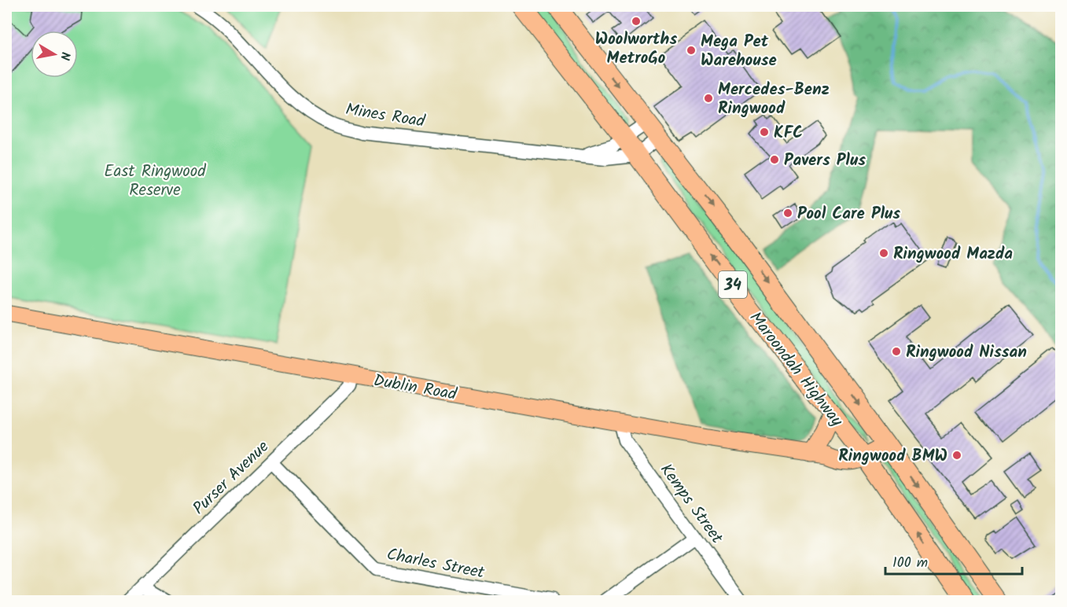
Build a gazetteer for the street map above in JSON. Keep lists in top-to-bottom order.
{
  "streets": {
    "highway": ["34", "Maroondah Highway"],
    "main road": ["Dublin Road"],
    "street": [
      "Mines Road",
      "Purser Avenue",
      "Kemps Street",
      "Charles Street"
    ]
  },
  "crossings": [
    ["Mines Road", "Maroondah Highway"],
    ["Maroondah Highway", "Dublin Road"],
    ["Dublin Road", "Purser Avenue"],
    ["Dublin Road", "Kemps Street"],
    ["Purser Avenue", "Charles Street"]
  ],
  "parks": ["East Ringwood Reserve"],
  "places": [
    "Woolworths MetroGo",
    "Mega Pet Warehouse",
    "Mercedes-Benz Ringwood",
    "KFC",
    "Pavers Plus",
    "Pool Care Plus",
    "Ringwood Mazda",
    "Ringwood Nissan",
    "Ringwood BMW"
  ],
  "scale_bar": "100 m",
  "north": "right"
}
